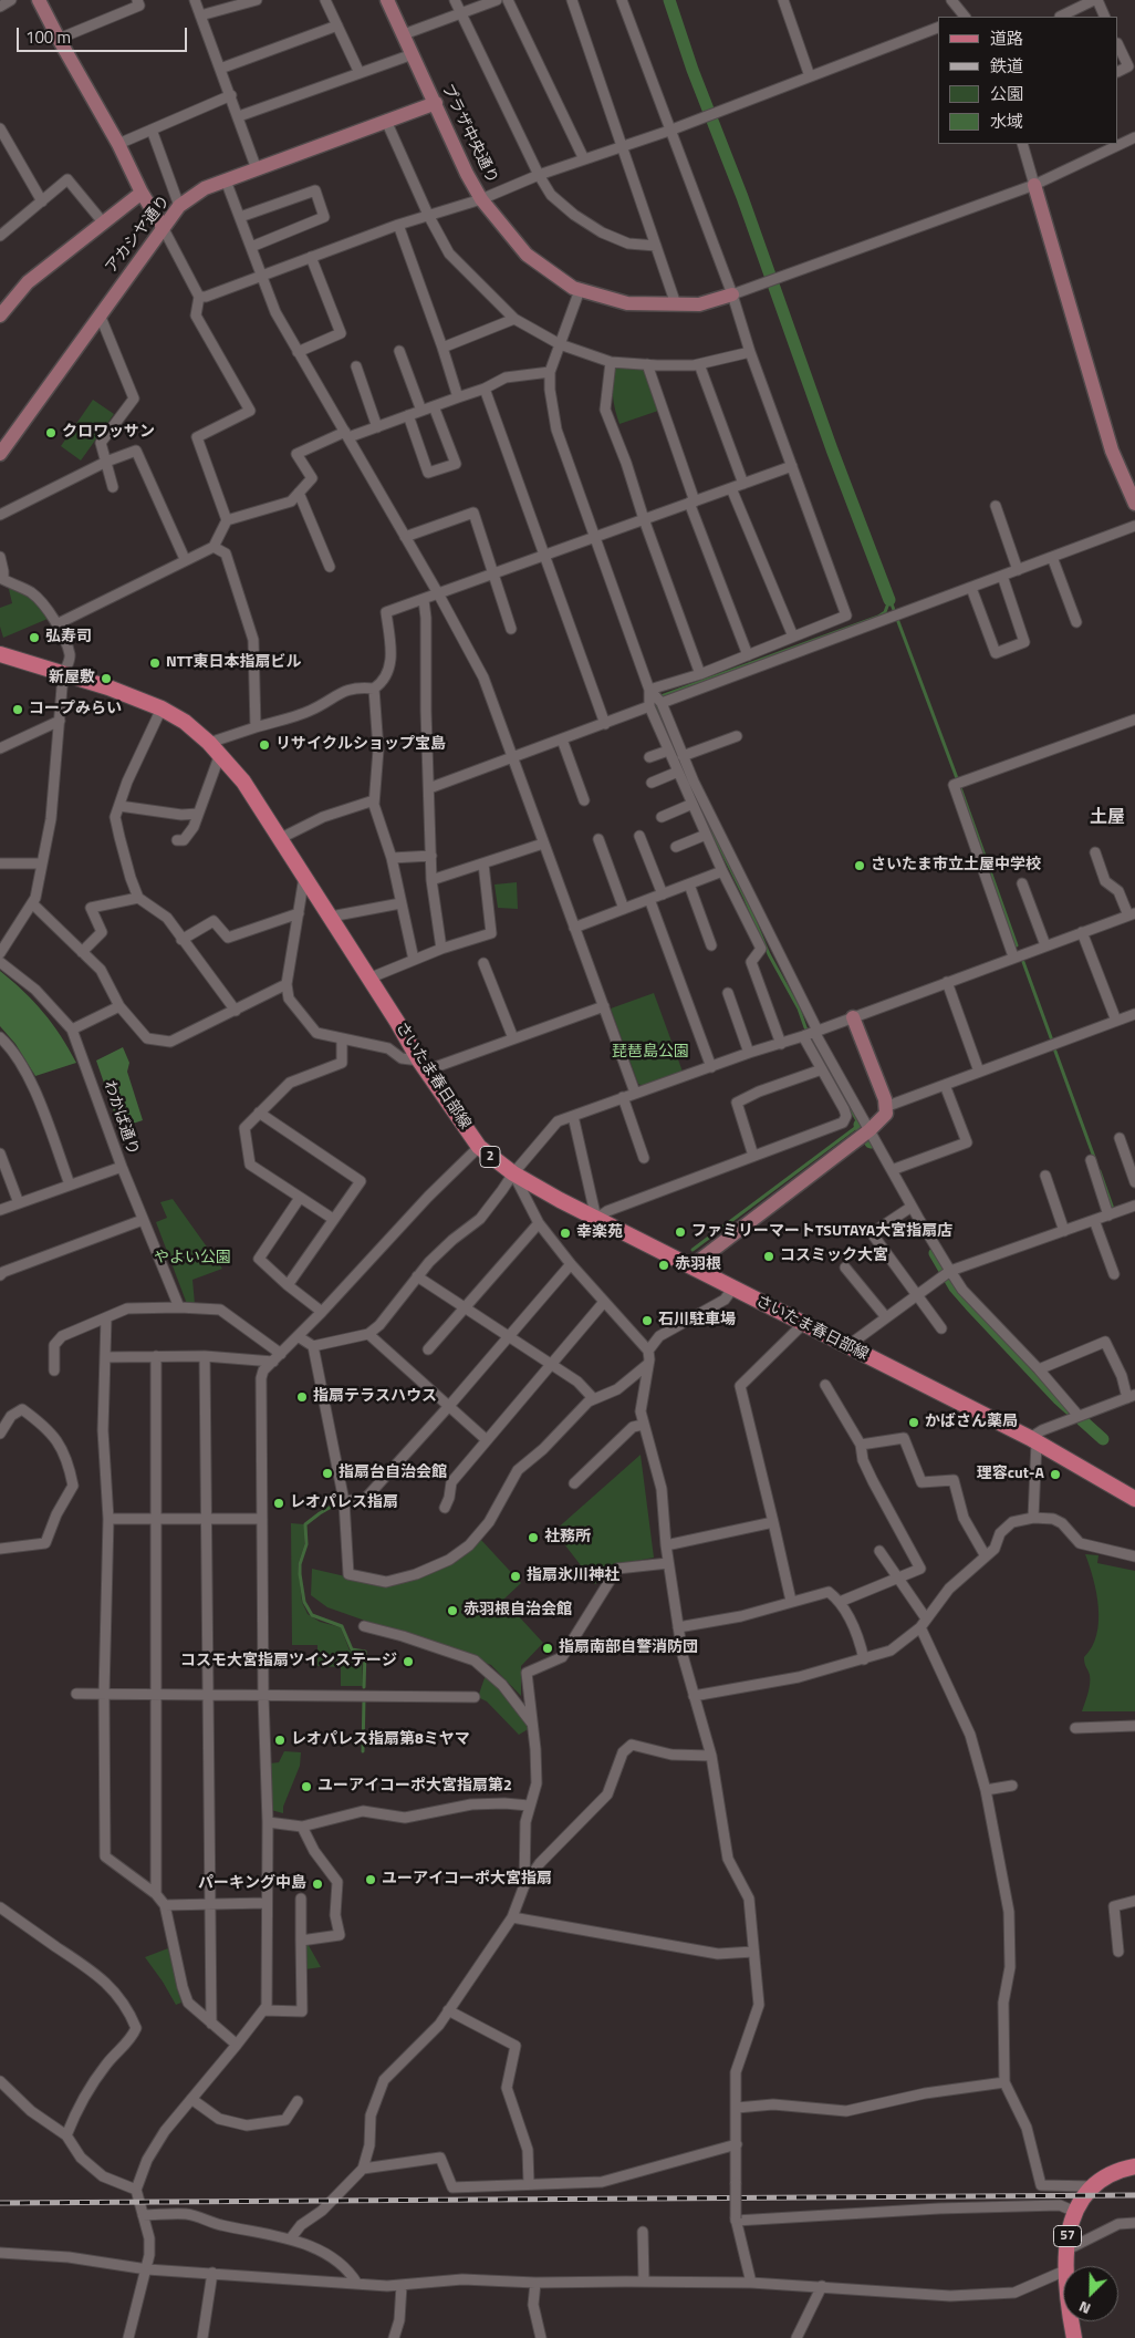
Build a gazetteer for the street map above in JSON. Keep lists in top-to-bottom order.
{
  "streets": {
    "main road": ["さいたま春日部線", "2", "57"],
    "street": ["プラザ中央通り", "アカシヤ通り", "わかば通り"]
  },
  "crossings": [
    ["プラザ中央通り", "アカシヤ通り"]
  ],
  "districts": ["土屋"],
  "parks": ["琵琶島公園", "やよい公園"],
  "places": [
    "クロワッサン",
    "弘寿司",
    "NTT東日本指扇ビル",
    "新屋敷",
    "コープみらい",
    "リサイクルショップ宝島",
    "さいたま市立土屋中学校",
    "ファミリーマートTSUTAYA大宮指扇店",
    "幸楽苑",
    "コスミック大宮",
    "赤羽根",
    "石川駐車場",
    "指扇テラスハウス",
    "かばさん薬局",
    "指扇台自治会館",
    "理容cut-A",
    "レオパレス指扇",
    "社務所",
    "指扇氷川神社",
    "赤羽根自治会館",
    "指扇南部自警消防団",
    "コスモ大宮指扇ツインステージ",
    "レオパレス指扇第8ミヤマ",
    "ユーアイコーポ大宮指扇第2",
    "ユーアイコーポ大宮指扇",
    "パーキング中島"
  ],
  "legend": [
    "道路",
    "鉄道",
    "公園",
    "水域"
  ],
  "scale_bar": "100 m",
  "north": "bottom left"
}
